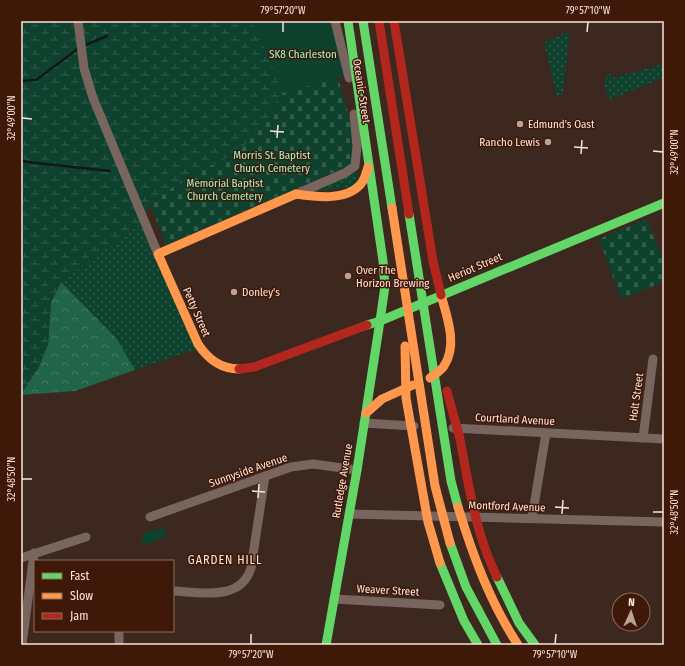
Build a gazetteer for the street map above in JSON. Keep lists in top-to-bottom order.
{
  "streets": {
    "main road": ["Heriot Street", "Petty Street", "Rutledge Avenue"],
    "street": [
      "Oceanic Street",
      "Holt Street",
      "Courtland Avenue",
      "Sunnyside Avenue",
      "Montford Avenue",
      "Weaver Street"
    ]
  },
  "crossings": [
    ["Heriot Street", "Petty Street"],
    ["Heriot Street", "Rutledge Avenue"],
    ["Holt Street", "Courtland Avenue"],
    ["Courtland Avenue", "Rutledge Avenue"],
    ["Sunnyside Avenue", "Rutledge Avenue"],
    ["Rutledge Avenue", "Montford Avenue"],
    ["Rutledge Avenue", "Weaver Street"]
  ],
  "districts": ["GARDEN HILL"],
  "parks": ["SK8 Charleston", "Morris St. Baptist Church Cemetery", "Memorial Baptist Church Cemetery"],
  "places": [
    "Edmund's Oast",
    "Rancho Lewis",
    "Over The Horizon Brewing",
    "Donley's"
  ],
  "legend": ["Fast", "Slow", "Jam"],
  "north": "top",
  "coordinates": [
    "79°57'20\"W",
    "79°57'10\"W",
    "32°49'00\"N",
    "32°48'50\"N"
  ]
}
